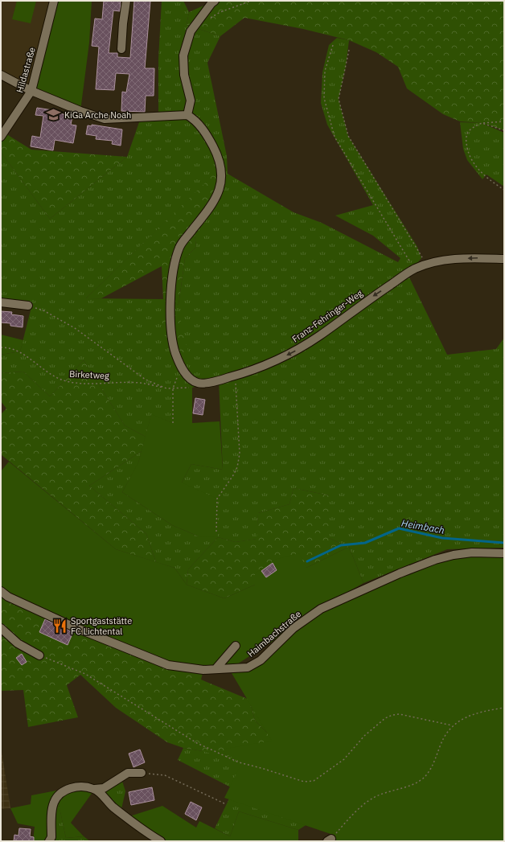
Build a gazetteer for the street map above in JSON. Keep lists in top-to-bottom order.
{
  "streets": {
    "street": ["Hildastraße", "Franz-Fehringer-Weg", "Haimbachstraße"],
    "path": ["Birketweg"]
  },
  "one_way": ["Franz-Fehringer-Weg"],
  "water": ["Heimbach"],
  "places": {
    "school or university": ["KiGa Arche Noah"],
    "restaurant": ["Sportgaststätte FC Lichtental"]
  }
}
